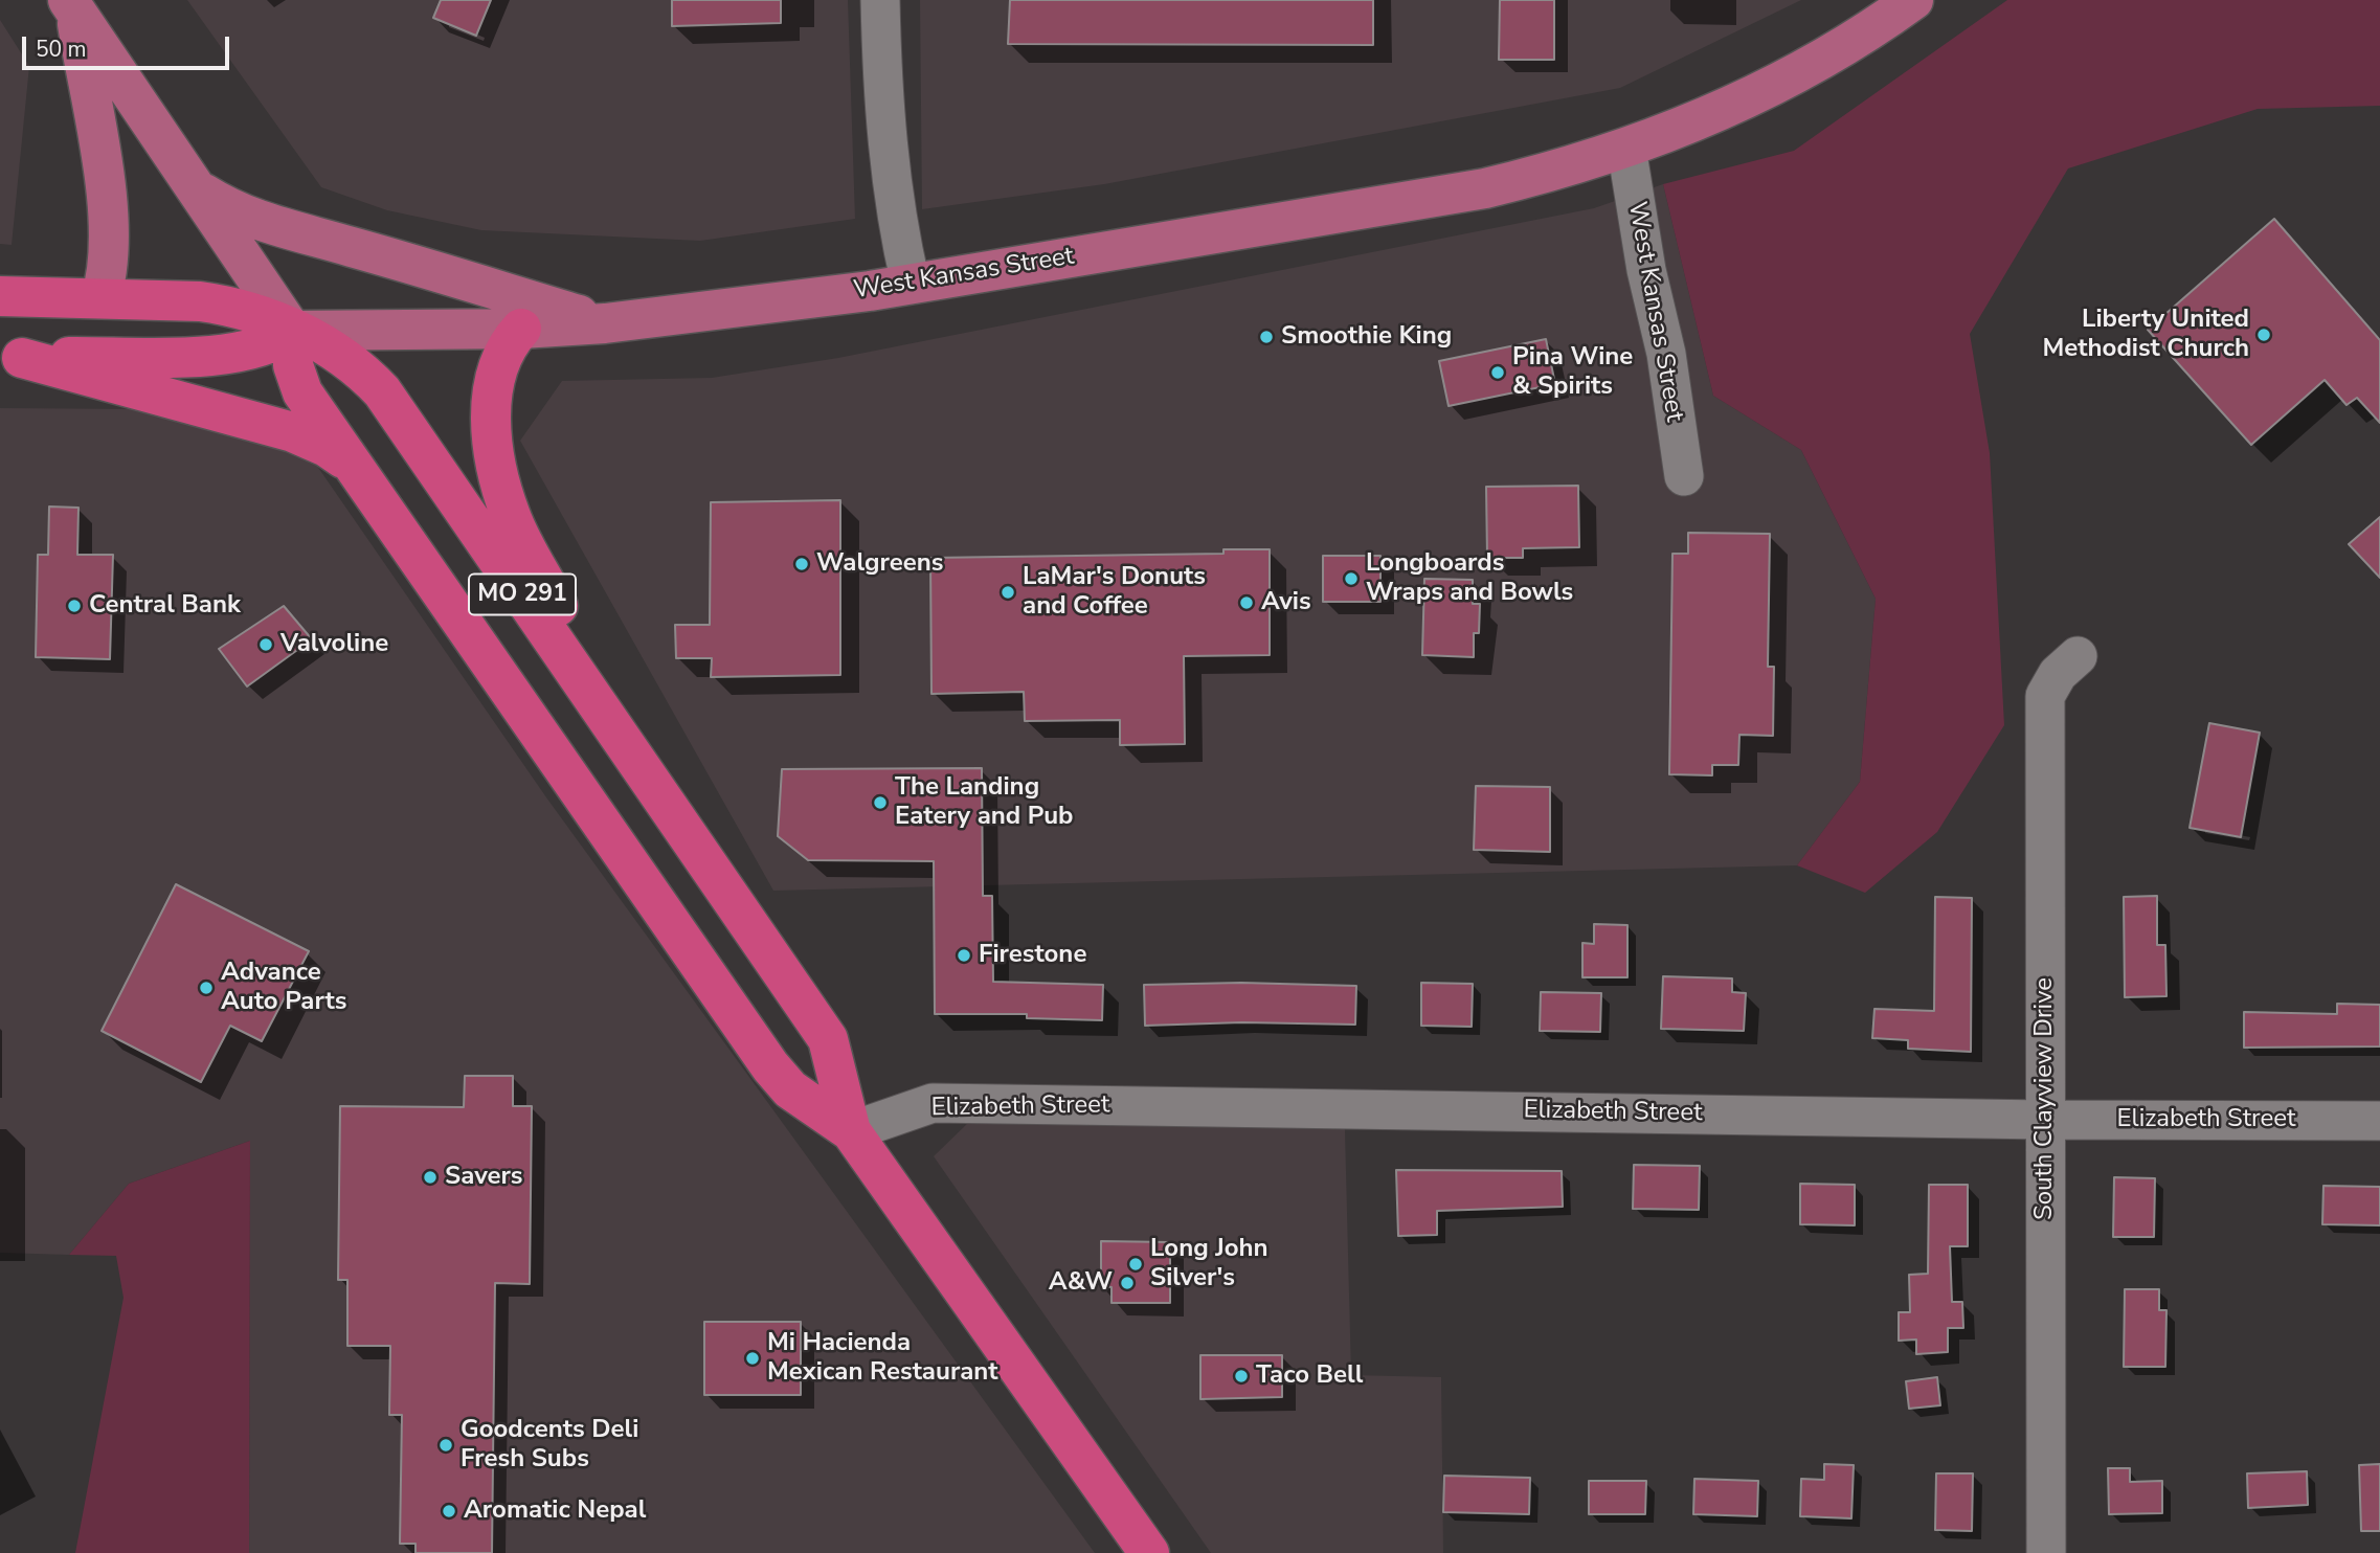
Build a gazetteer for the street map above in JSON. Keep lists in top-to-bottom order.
{
  "streets": {
    "highway": ["West Kansas Street", "MO 291"],
    "street": ["South Clayview Drive", "Elizabeth Street"]
  },
  "crossings": [
    ["West Kansas Street", "MO 291"],
    ["MO 291", "Elizabeth Street"],
    ["South Clayview Drive", "Elizabeth Street"]
  ],
  "places": [
    "Liberty United Methodist Church",
    "Smoothie King",
    "Pina Wine & Spirits",
    "Walgreens",
    "Longboards Wraps and Bowls",
    "LaMar's Donuts and Coffee",
    "Avis",
    "Central Bank",
    "Valvoline",
    "The Landing Eatery and Pub",
    "Firestone",
    "Advance Auto Parts",
    "Savers",
    "Long John Silver's",
    "A&W",
    "Mi Hacienda Mexican Restaurant",
    "Taco Bell",
    "Goodcents Deli Fresh Subs",
    "Aromatic Nepal"
  ],
  "scale_bar": "50 m"
}
